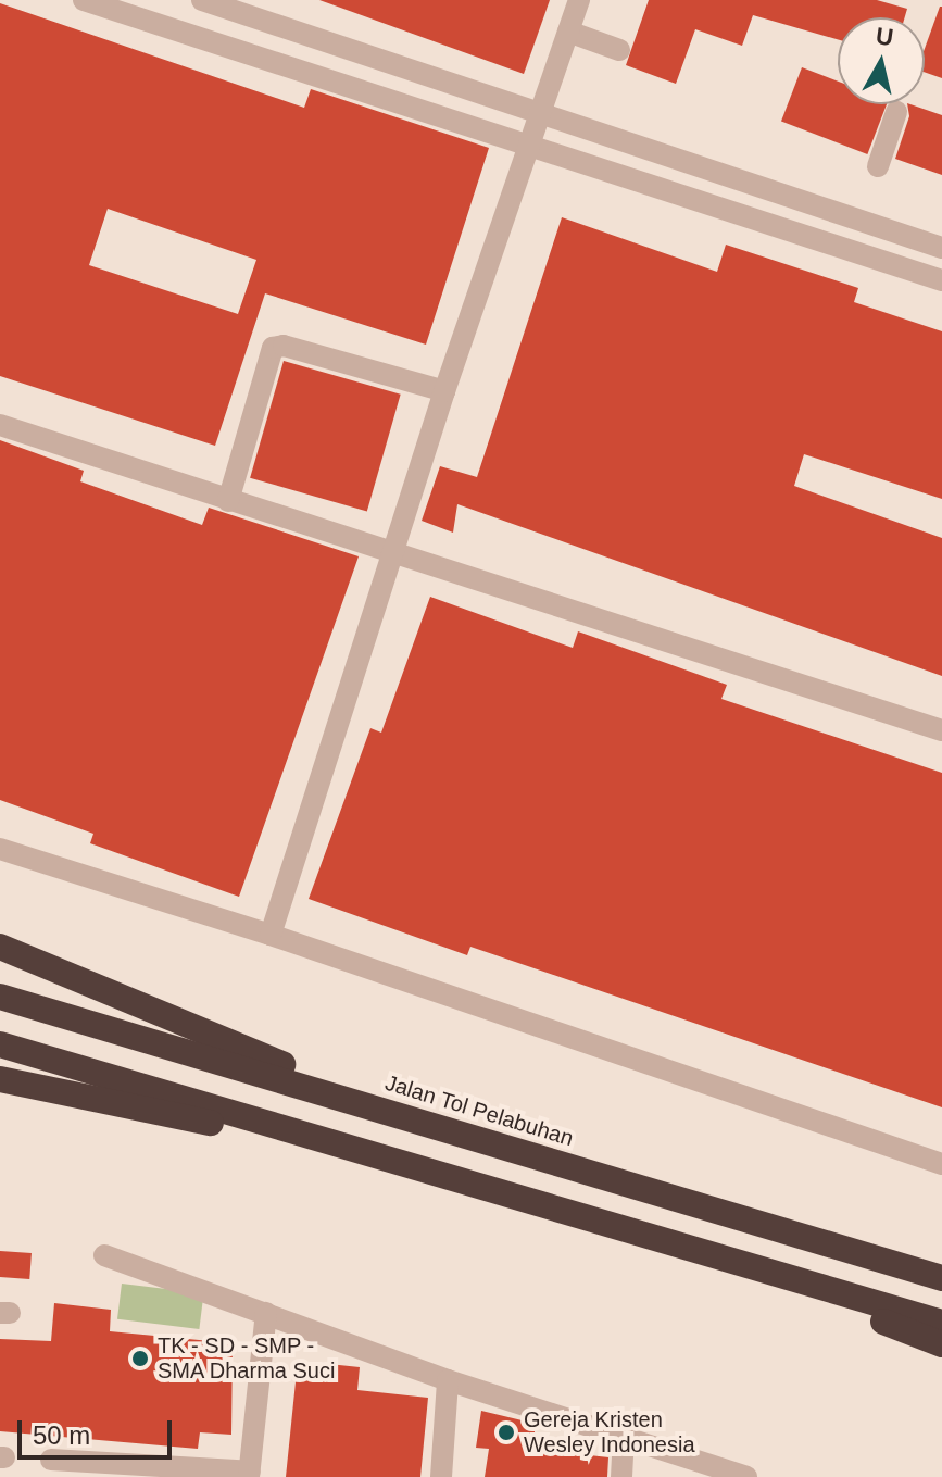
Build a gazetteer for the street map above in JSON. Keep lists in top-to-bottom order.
{
  "streets": {
    "highway": ["Jalan Tol Pelabuhan"]
  },
  "places": ["TK - SD - SMP - SMA Dharma Suci", "Gereja Kristen Wesley Indonesia"],
  "scale_bar": "50 m",
  "north": "top"
}
